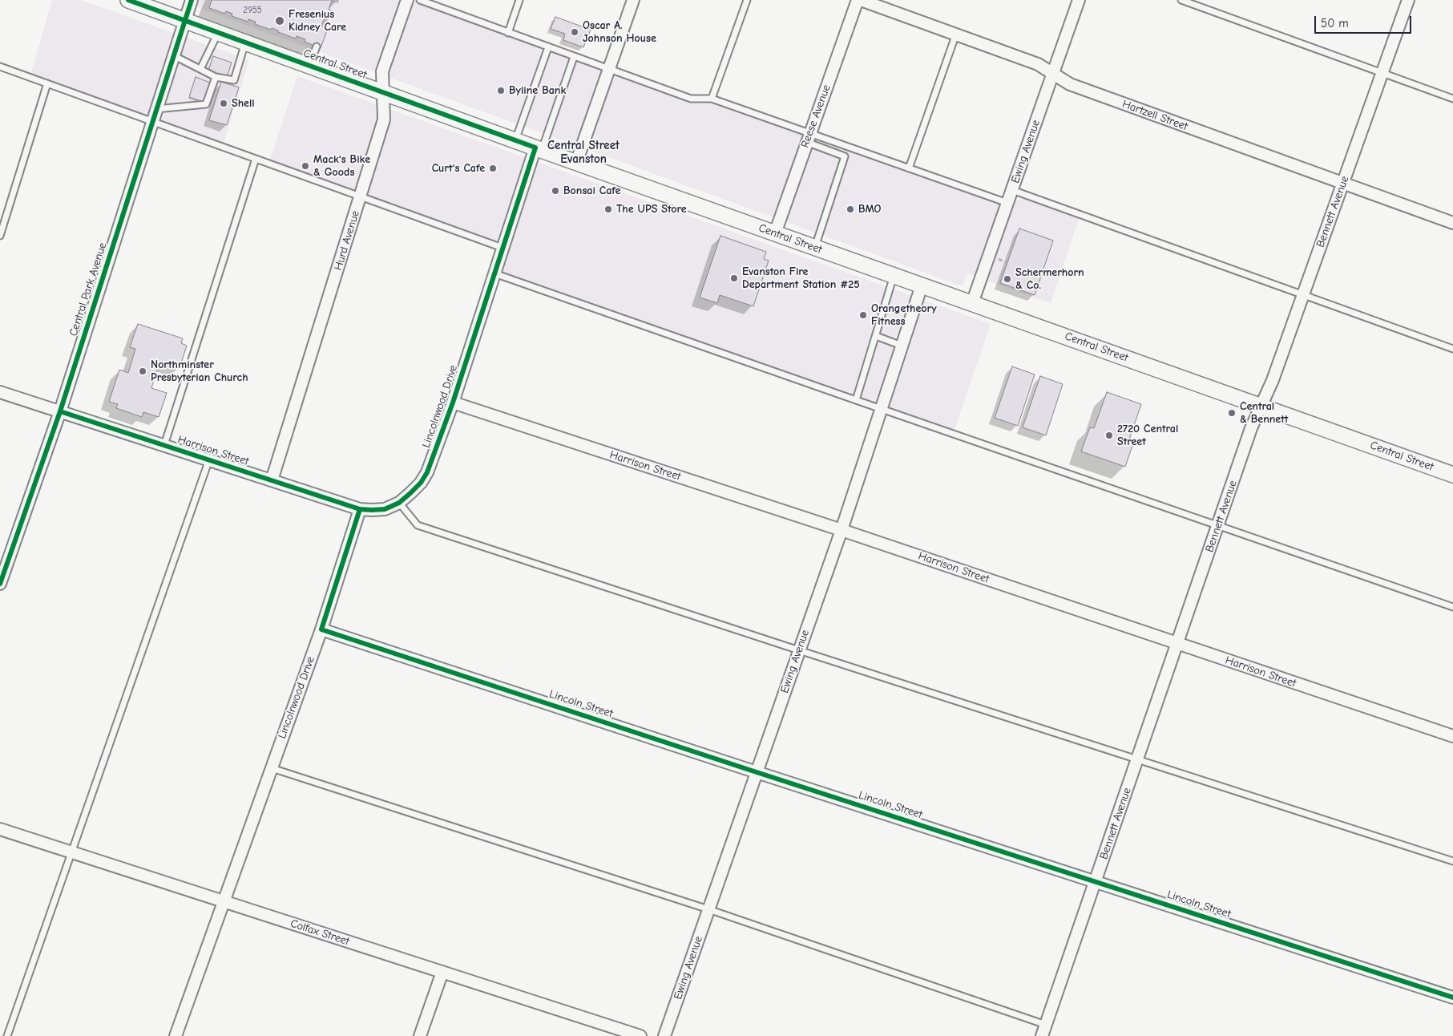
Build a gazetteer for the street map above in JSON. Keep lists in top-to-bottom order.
{
  "streets": {
    "main road": ["Central Street"],
    "street": [
      "Hartzell Street",
      "Reese Avenue",
      "Ewing Avenue",
      "Bennett Avenue",
      "Hurd Avenue",
      "Central Park Avenue",
      "Lincolnwood Drive",
      "Harrison Street",
      "Lincoln Street",
      "Colfax Street"
    ]
  },
  "crossings": [
    ["Central Street", "Reese Avenue"],
    ["Central Street", "Ewing Avenue"],
    ["Central Street", "Bennett Avenue"],
    ["Central Street", "Hurd Avenue"],
    ["Central Street", "Central Park Avenue"],
    ["Central Street", "Lincolnwood Drive"],
    ["Hartzell Street", "Ewing Avenue"],
    ["Hartzell Street", "Bennett Avenue"],
    ["Ewing Avenue", "Harrison Street"],
    ["Ewing Avenue", "Lincoln Street"],
    ["Bennett Avenue", "Harrison Street"],
    ["Bennett Avenue", "Lincoln Street"],
    ["Hurd Avenue", "Harrison Street"],
    ["Central Park Avenue", "Harrison Street"],
    ["Lincolnwood Drive", "Harrison Street"],
    ["Lincolnwood Drive", "Lincoln Street"],
    ["Lincolnwood Drive", "Colfax Street"]
  ],
  "districts": ["Central Street Evanston"],
  "places": [
    "Fresenius Kidney Care",
    "Oscar A. Johnson House",
    "Byline Bank",
    "Shell",
    "Mack's Bike & Goods",
    "Curt's Cafe",
    "Bonsai Cafe",
    "The UPS Store",
    "BMO",
    "Evanston Fire Department Station #25",
    "Schermerhorn & Co.",
    "Orangetheory Fitness",
    "Northminster Presbyterian Church",
    "Central & Bennett",
    "2720 Central Street"
  ],
  "house_numbers": ["2955"],
  "scale_bar": "50 m"
}
